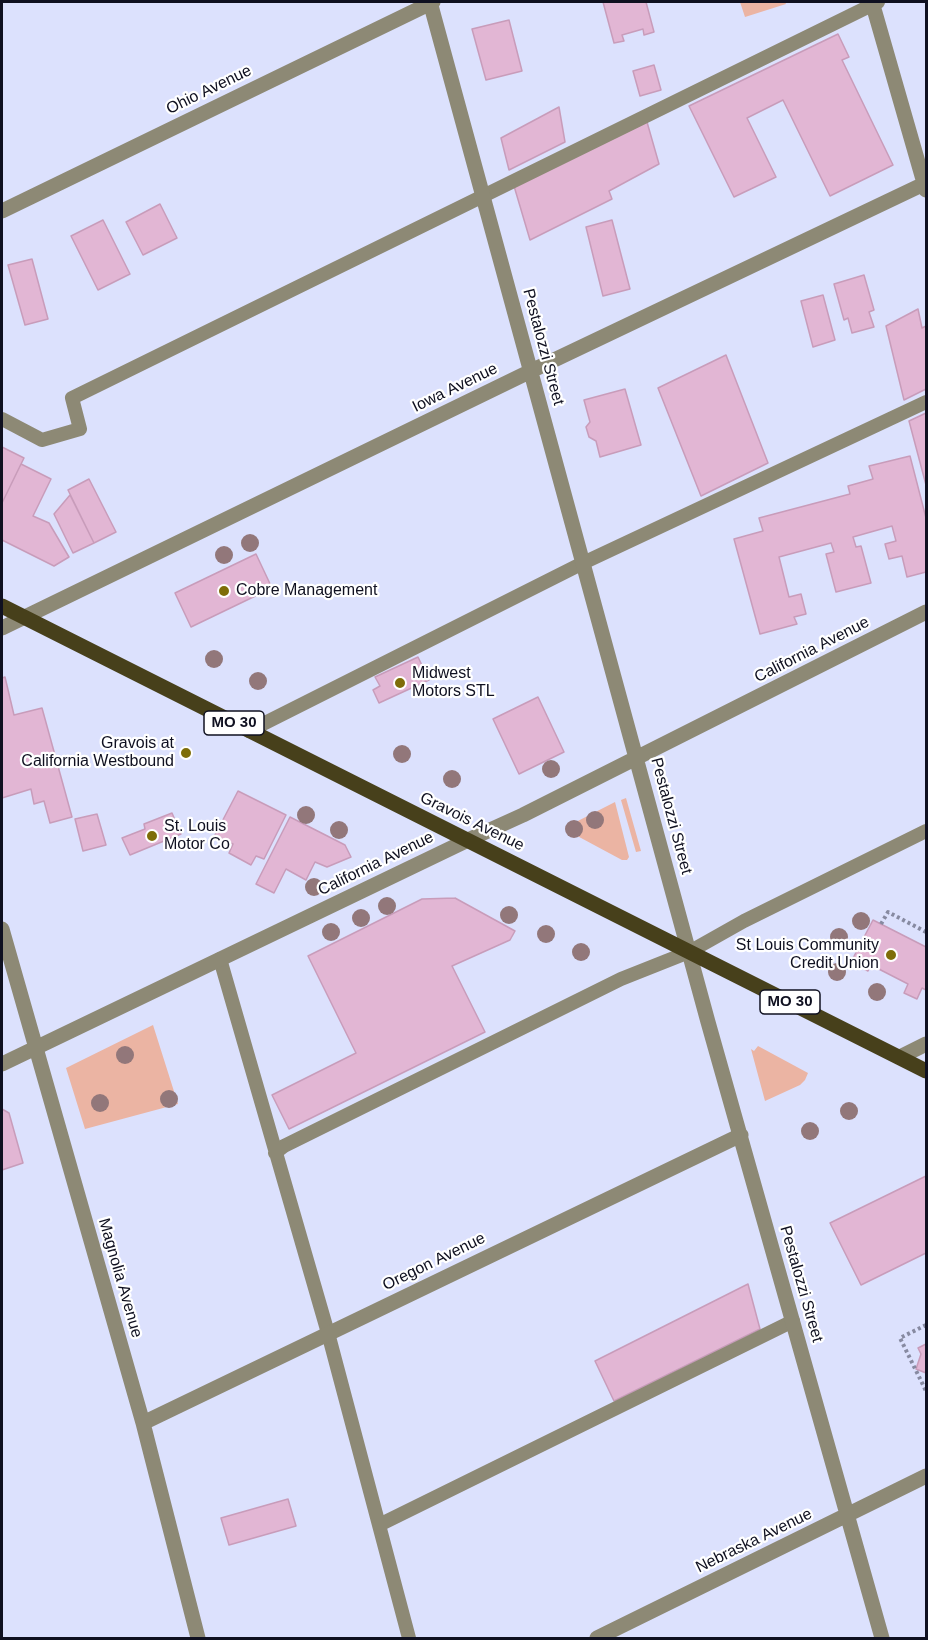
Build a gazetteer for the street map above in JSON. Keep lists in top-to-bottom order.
{
  "streets": {
    "main road": ["MO 30", "Gravois Avenue"],
    "street": [
      "Ohio Avenue",
      "Pestalozzi Street",
      "Iowa Avenue",
      "California Avenue",
      "Oregon Avenue",
      "Magnolia Avenue",
      "Nebraska Avenue"
    ]
  },
  "crossings": [
    ["Ohio Avenue", "Pestalozzi Street"],
    ["Pestalozzi Street", "Iowa Avenue"],
    ["Pestalozzi Street", "California Avenue"],
    ["Pestalozzi Street", "Gravois Avenue"],
    ["Pestalozzi Street", "Oregon Avenue"],
    ["Pestalozzi Street", "Nebraska Avenue"],
    ["Iowa Avenue", "Gravois Avenue"],
    ["California Avenue", "Gravois Avenue"],
    ["California Avenue", "Magnolia Avenue"],
    ["Oregon Avenue", "Magnolia Avenue"]
  ],
  "places": [
    "Cobre Management",
    "Midwest Motors STL",
    "Gravois at California Westbound",
    "St. Louis Motor Co",
    "St Louis Community Credit Union"
  ]
}
